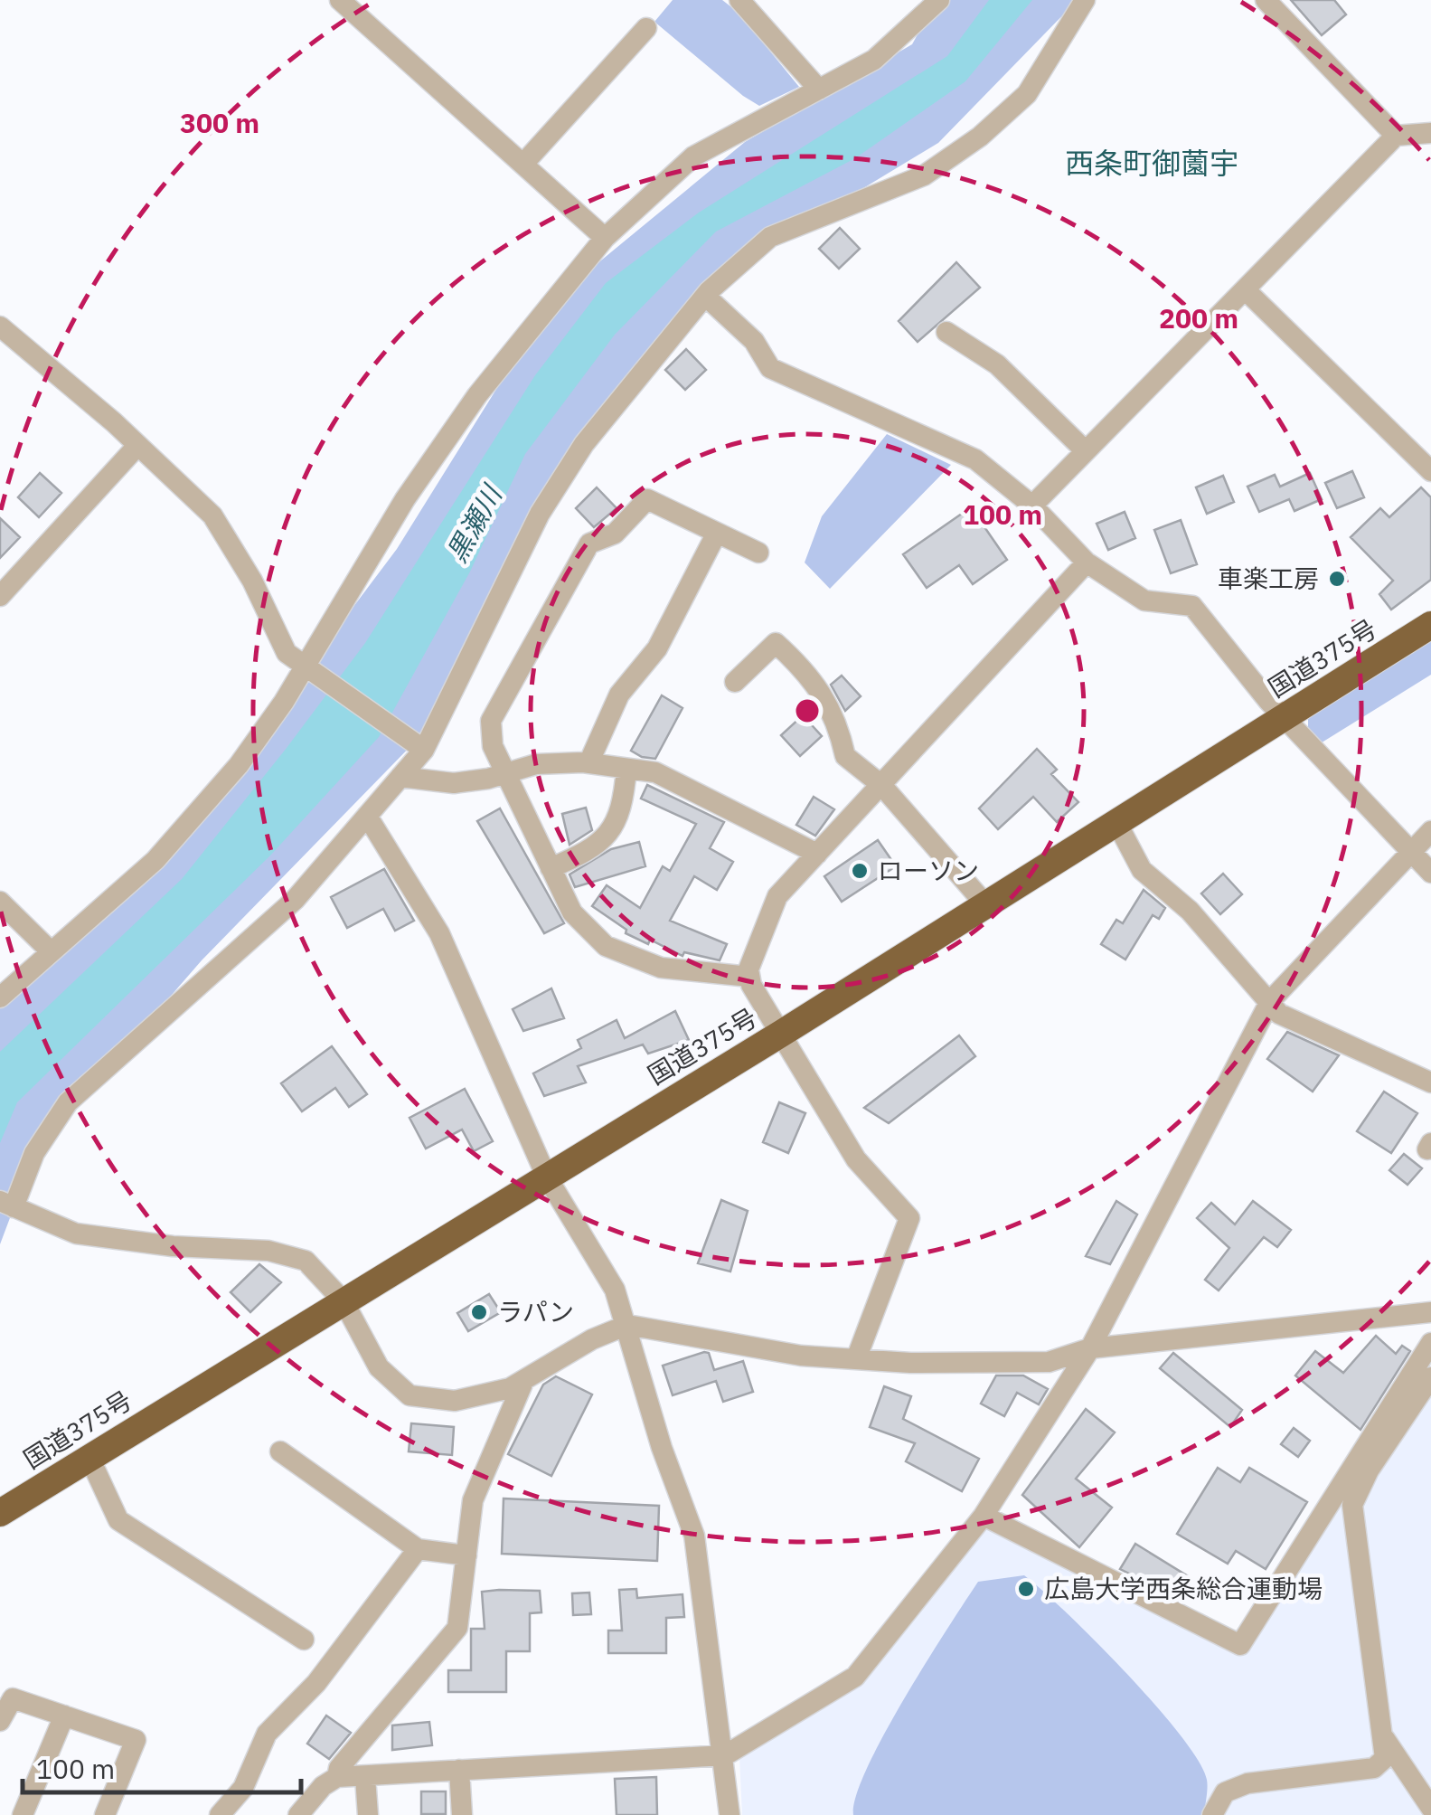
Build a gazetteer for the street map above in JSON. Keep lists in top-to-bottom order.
{
  "streets": {
    "highway": ["国道375号"]
  },
  "districts": ["西条町御薗宇"],
  "water": ["黒瀬川"],
  "places": [
    "車楽工房",
    "ローソン",
    "ラパン",
    "広島大学西条総合運動場"
  ],
  "scale_bar": "100 m",
  "rings": ["300 m", "200 m", "100 m"]
}
